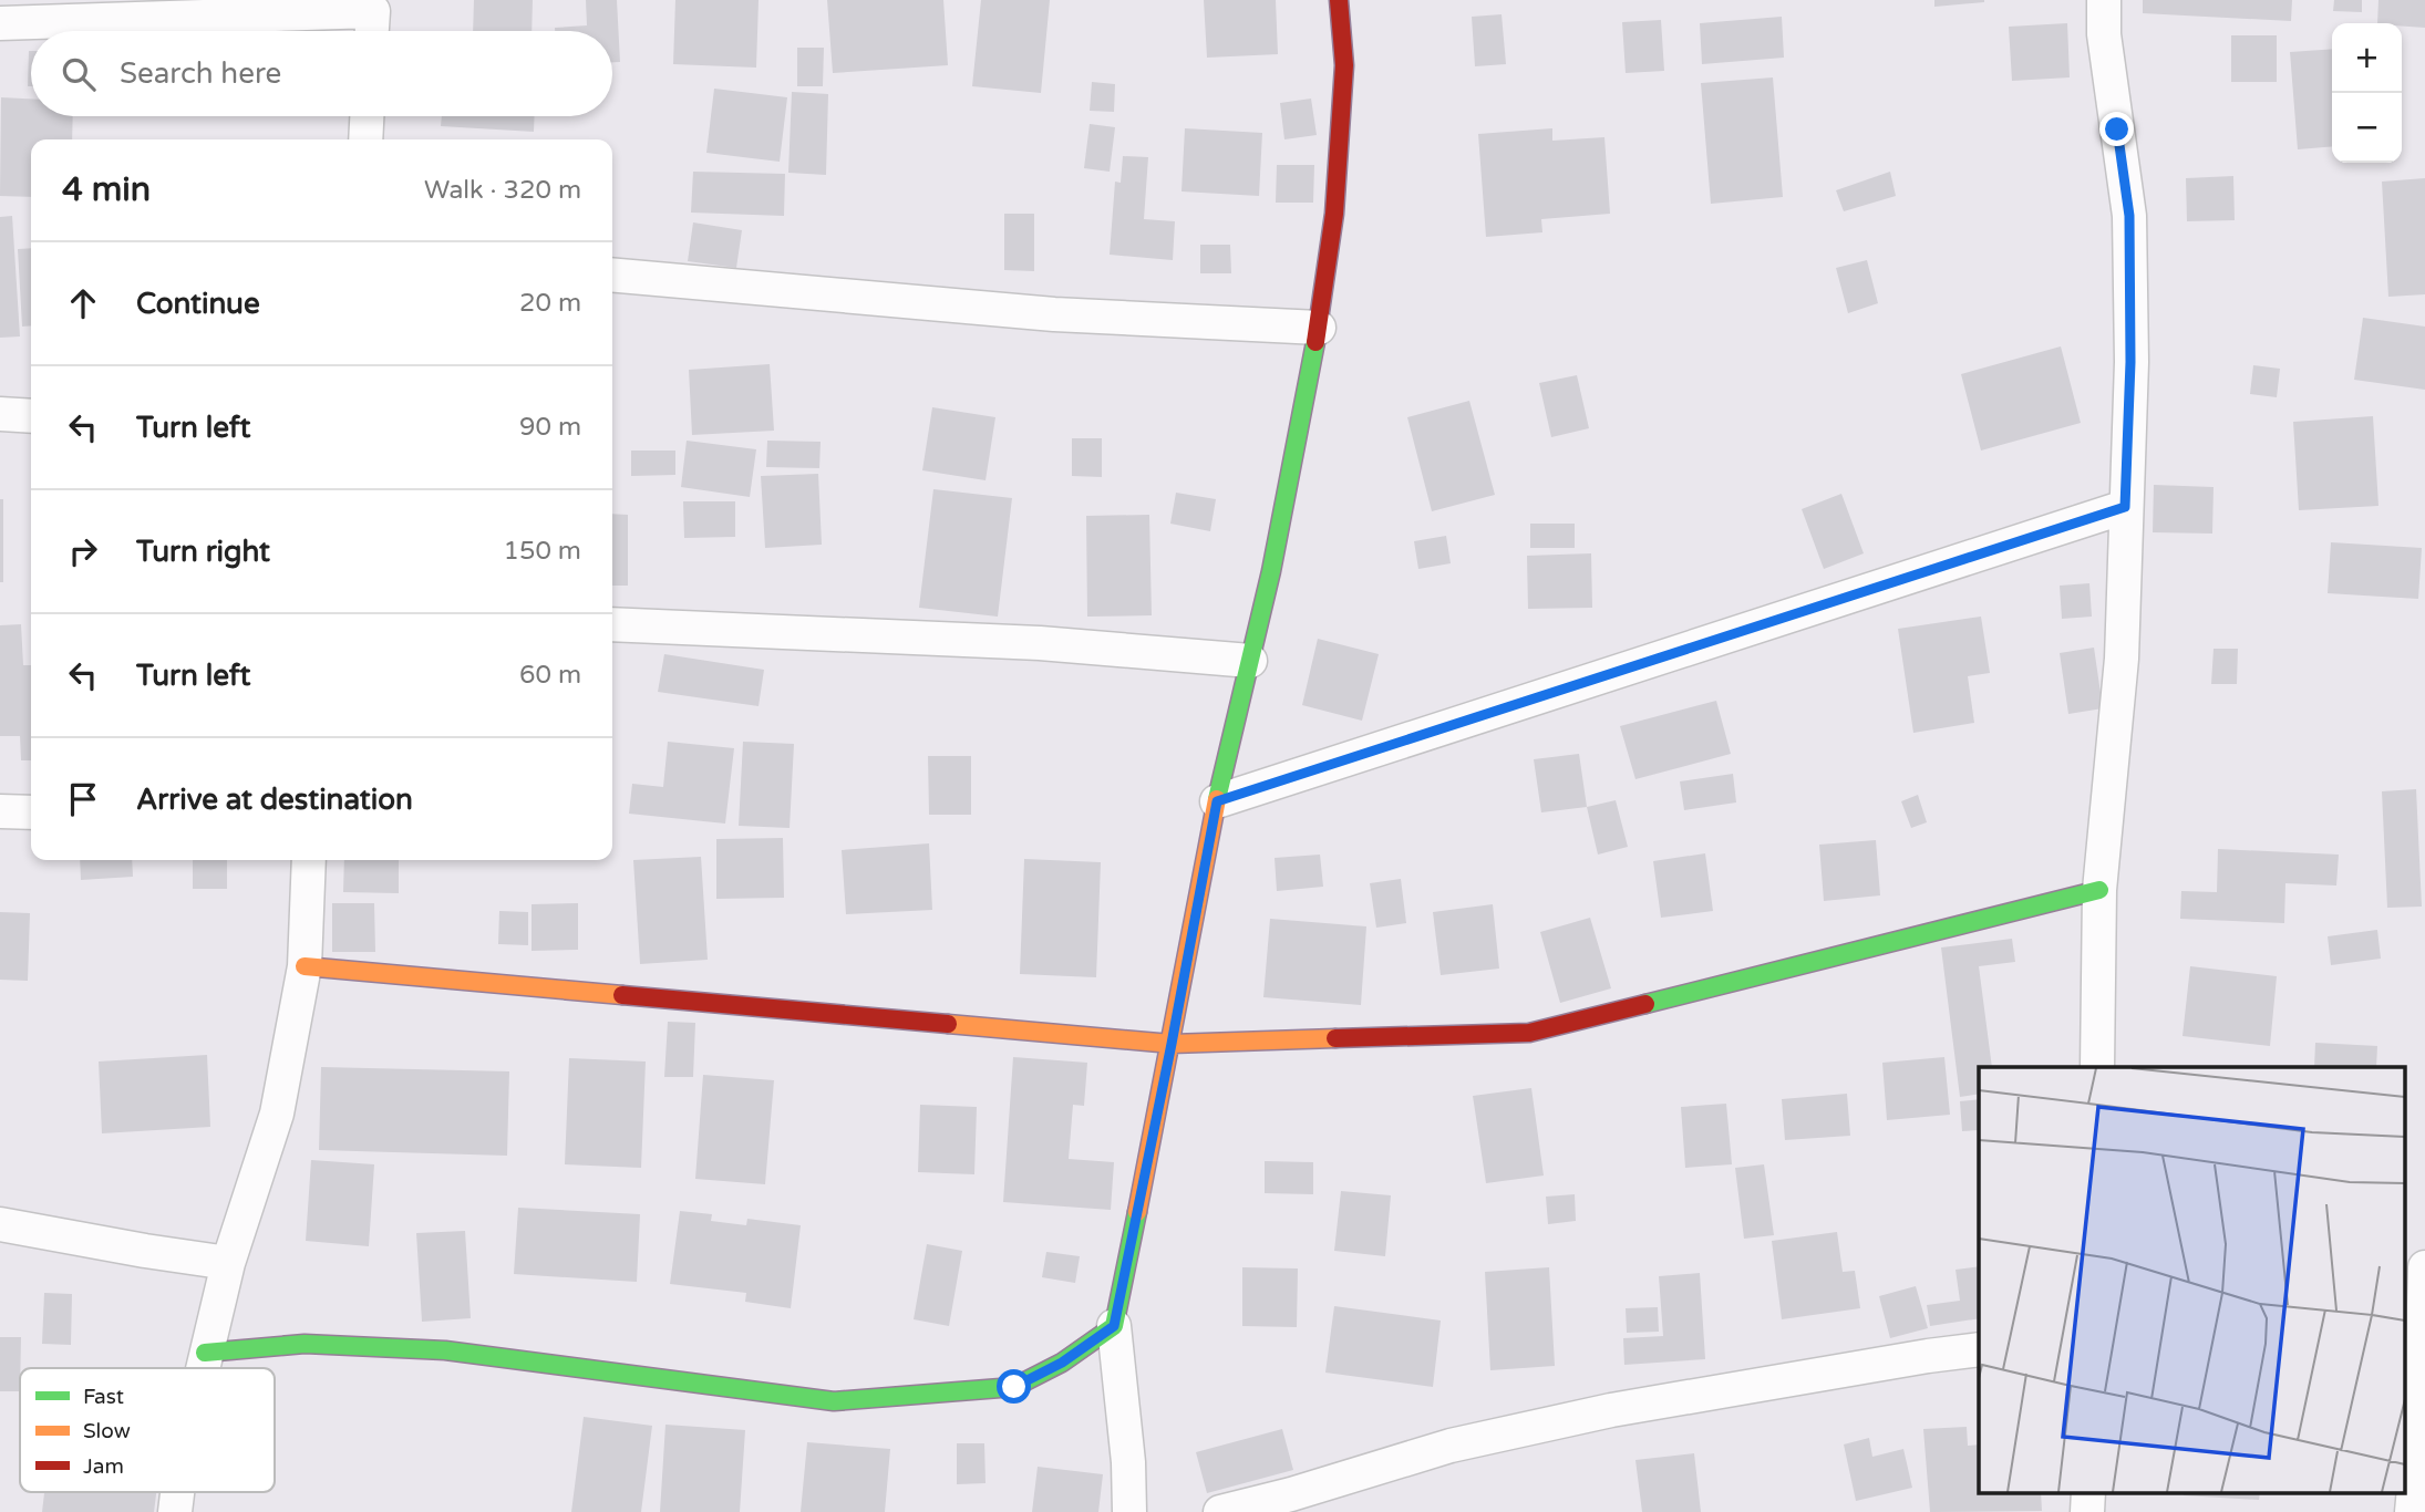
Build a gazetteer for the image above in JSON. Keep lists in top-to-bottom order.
{
  "legend": ["Fast", "Slow", "Jam"],
  "page": {
    "map_buttons": ["+", "−"],
    "search": "Search here",
    "heading": ["4 min", "Walk · 320 m"],
    "list": [
      ["Continue", "20 m"],
      ["Turn left", "90 m"],
      ["Turn right", "150 m"],
      ["Turn left", "60 m"],
      "Arrive at destination"
    ]
  }
}
